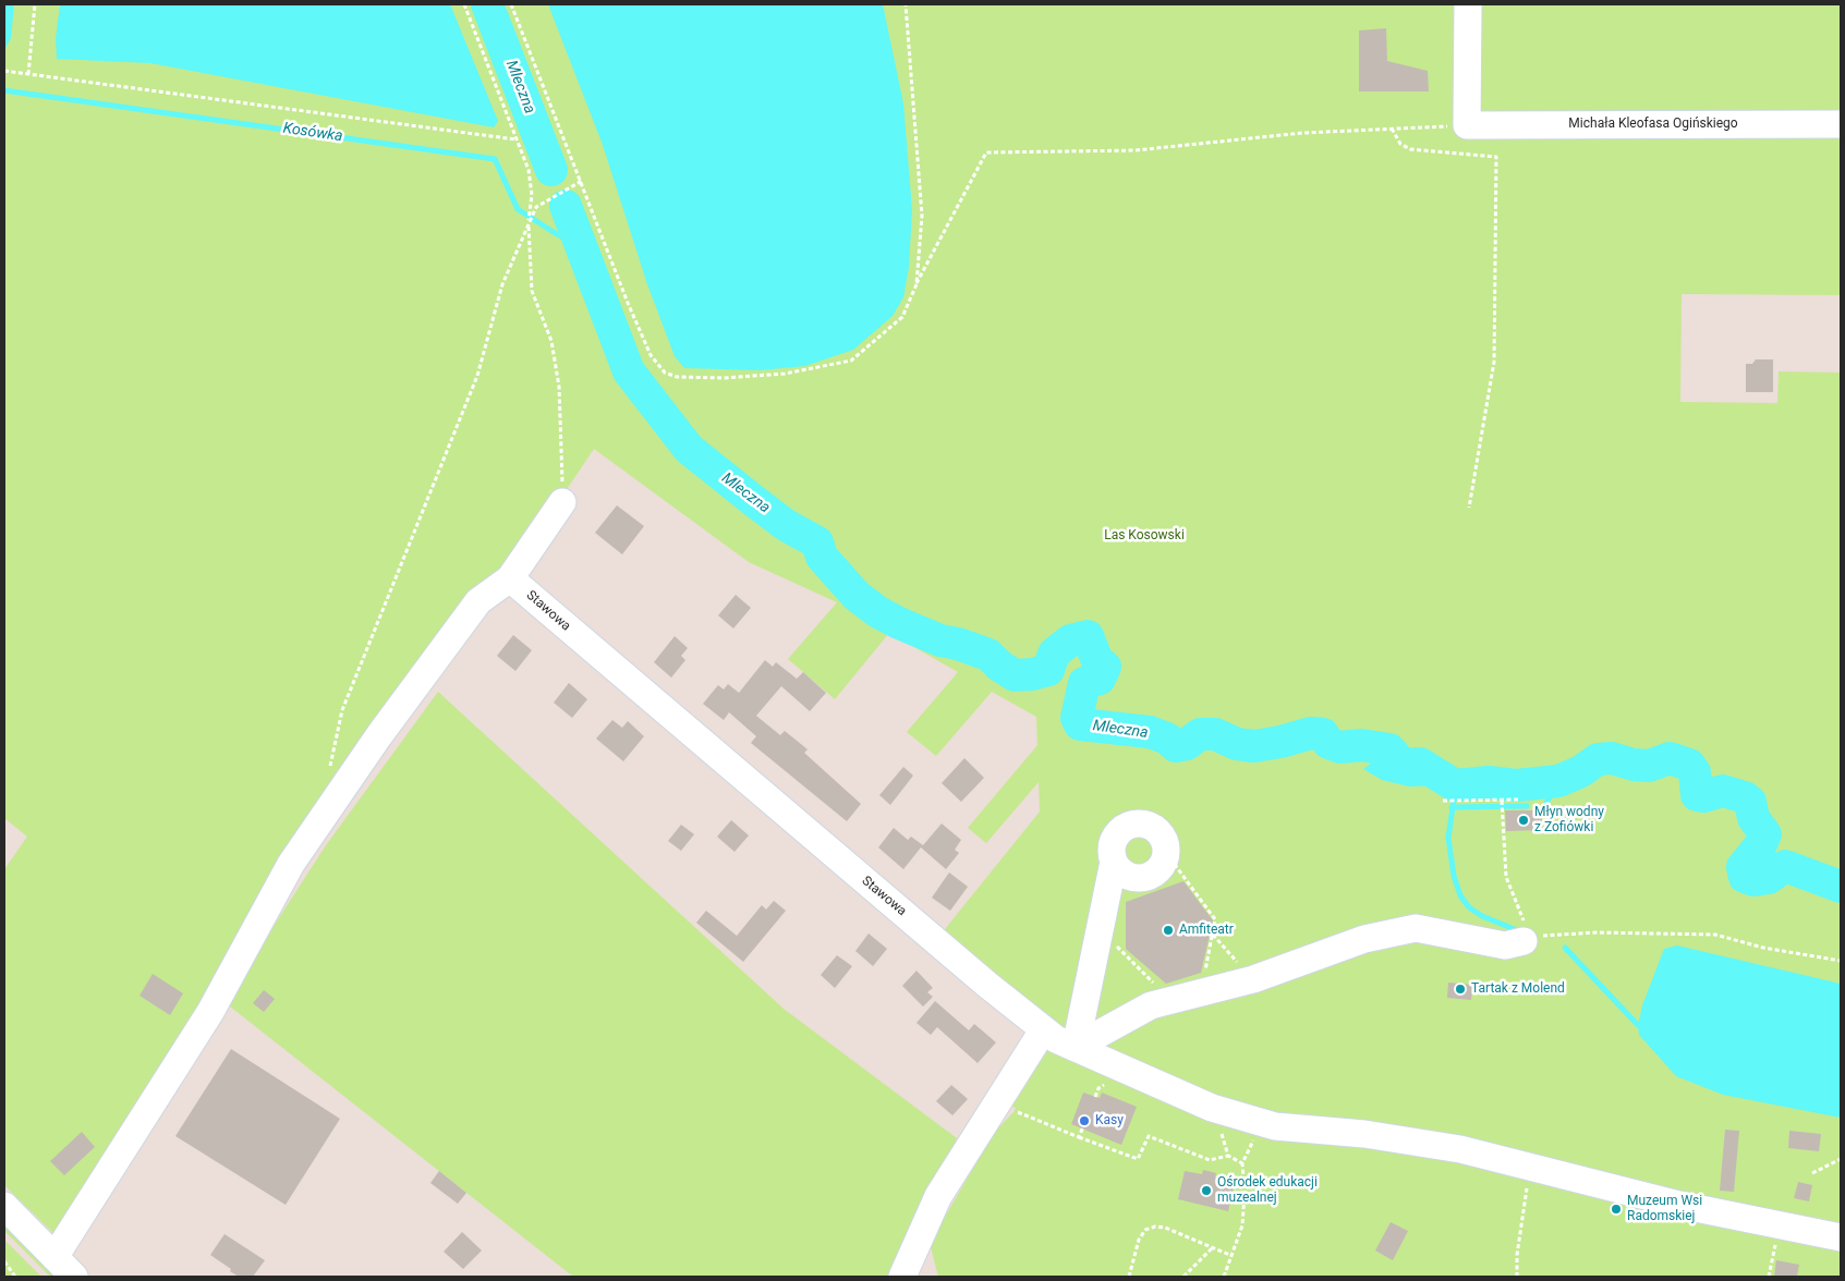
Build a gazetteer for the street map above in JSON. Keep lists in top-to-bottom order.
{
  "streets": {
    "street": ["Michała Kleofasa Ogińskiego", "Stawowa"]
  },
  "water": ["Mleczna", "Kosówka"],
  "parks": ["Las Kosowski"],
  "places": [
    "Młyn wodny z Zofiówki",
    "Amfiteatr",
    "Tartak z Molend",
    "Kasy",
    "Ośrodek edukacji muzealnej",
    "Muzeum Wsi Radomskiej"
  ]
}
